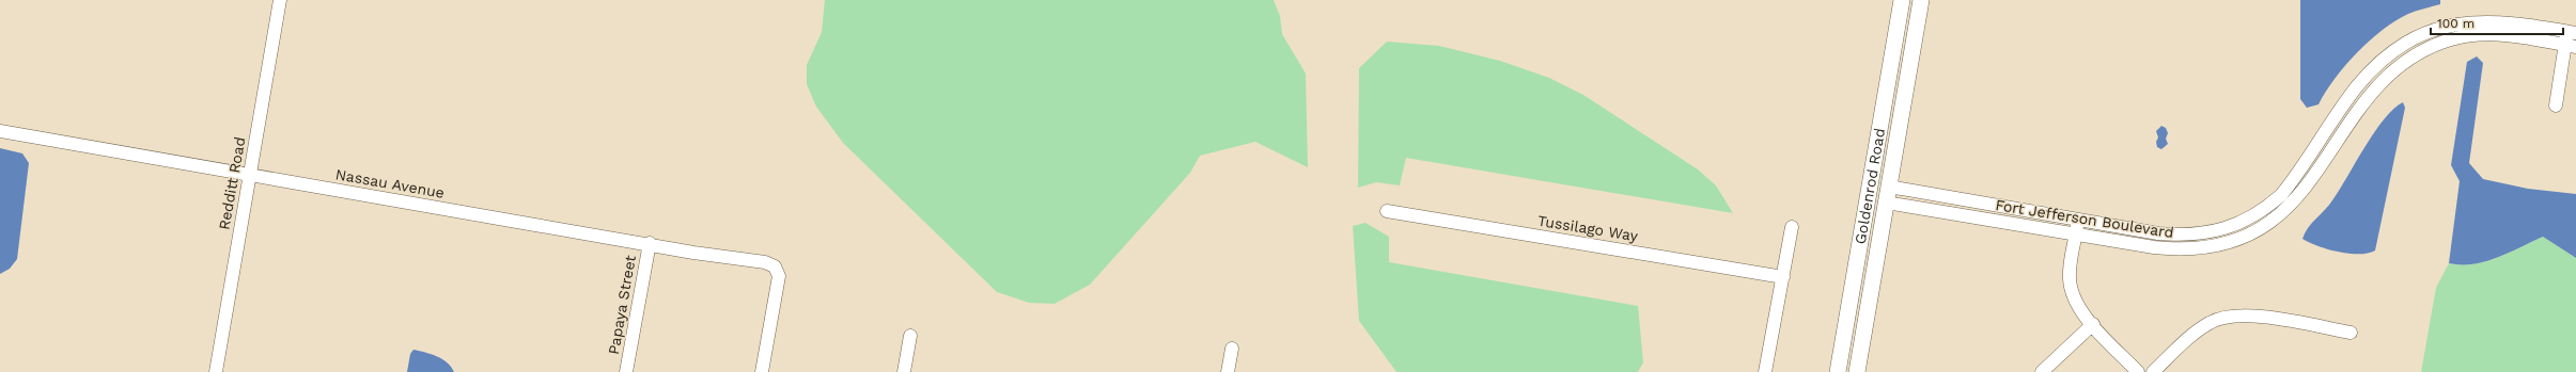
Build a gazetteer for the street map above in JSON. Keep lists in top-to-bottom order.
{
  "streets": {
    "main road": ["Goldenrod Road"],
    "street": [
      "Redditt Road",
      "Nassau Avenue",
      "Fort Jefferson Boulevard",
      "Tussilago Way",
      "Papaya Street"
    ]
  },
  "crossings": [
    ["Redditt Road", "Nassau Avenue"],
    ["Nassau Avenue", "Papaya Street"],
    ["Goldenrod Road", "Fort Jefferson Boulevard"]
  ],
  "scale_bar": "100 m"
}
